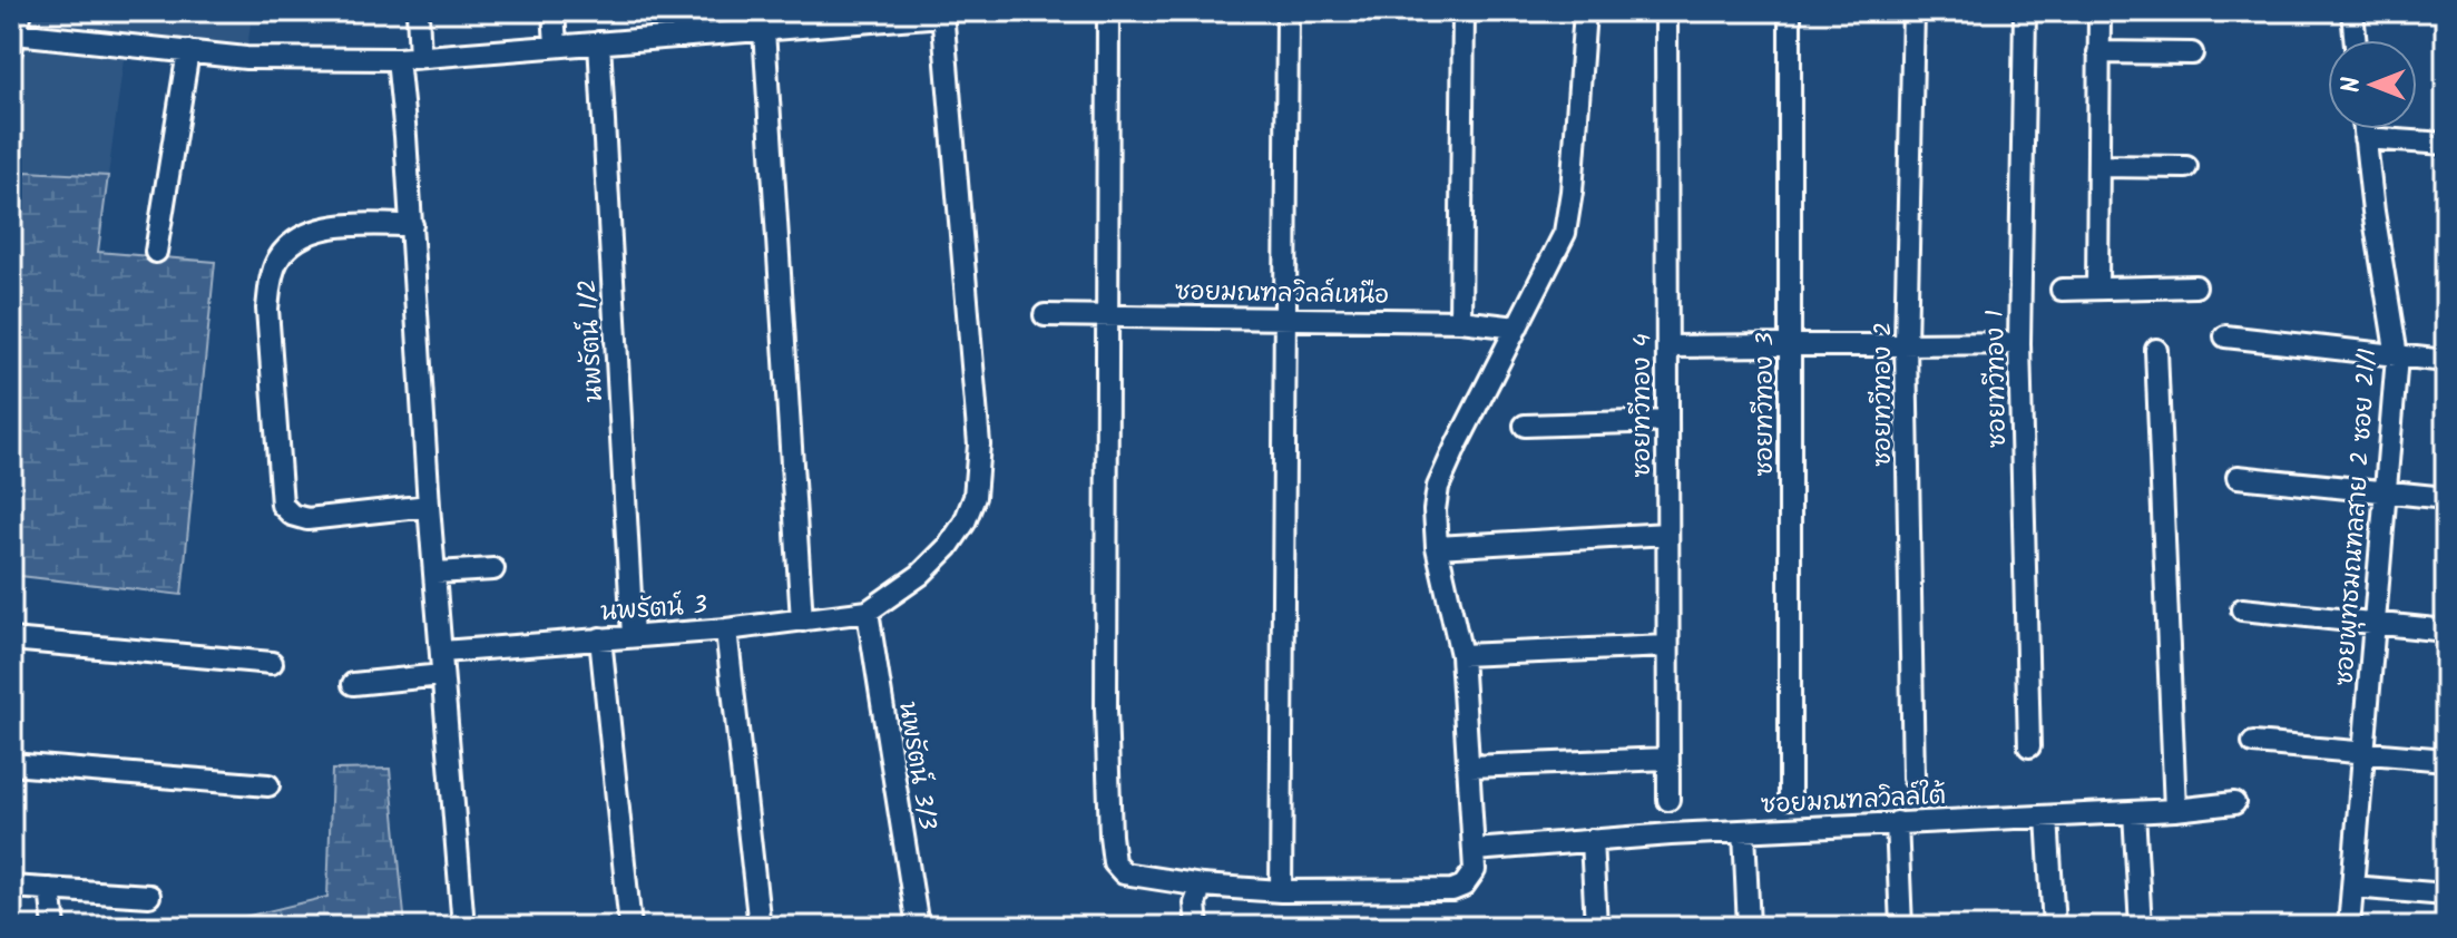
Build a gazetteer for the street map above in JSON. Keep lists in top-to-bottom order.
{
  "streets": {
    "street": [
      "ซอยมณฑลวิลล์เหนือ",
      "นพรัตน์ 1/2",
      "ซอยทวีทอง 1",
      "ซอยทวีทอง 2",
      "ซอยทวีทอง 3",
      "ซอยทวีทอง 4",
      "ซอยพุทธมณฑลสาย 2 ซอย 21/1",
      "นพรัตน์ 3",
      "นพรัตน์ 3/3",
      "ซอยมณฑลวิลล์ใต้"
    ]
  },
  "crossings": [
    ["นพรัตน์ 1/2", "นพรัตน์ 3"],
    ["นพรัตน์ 3", "นพรัตน์ 3/3"]
  ],
  "north": "left"
}
